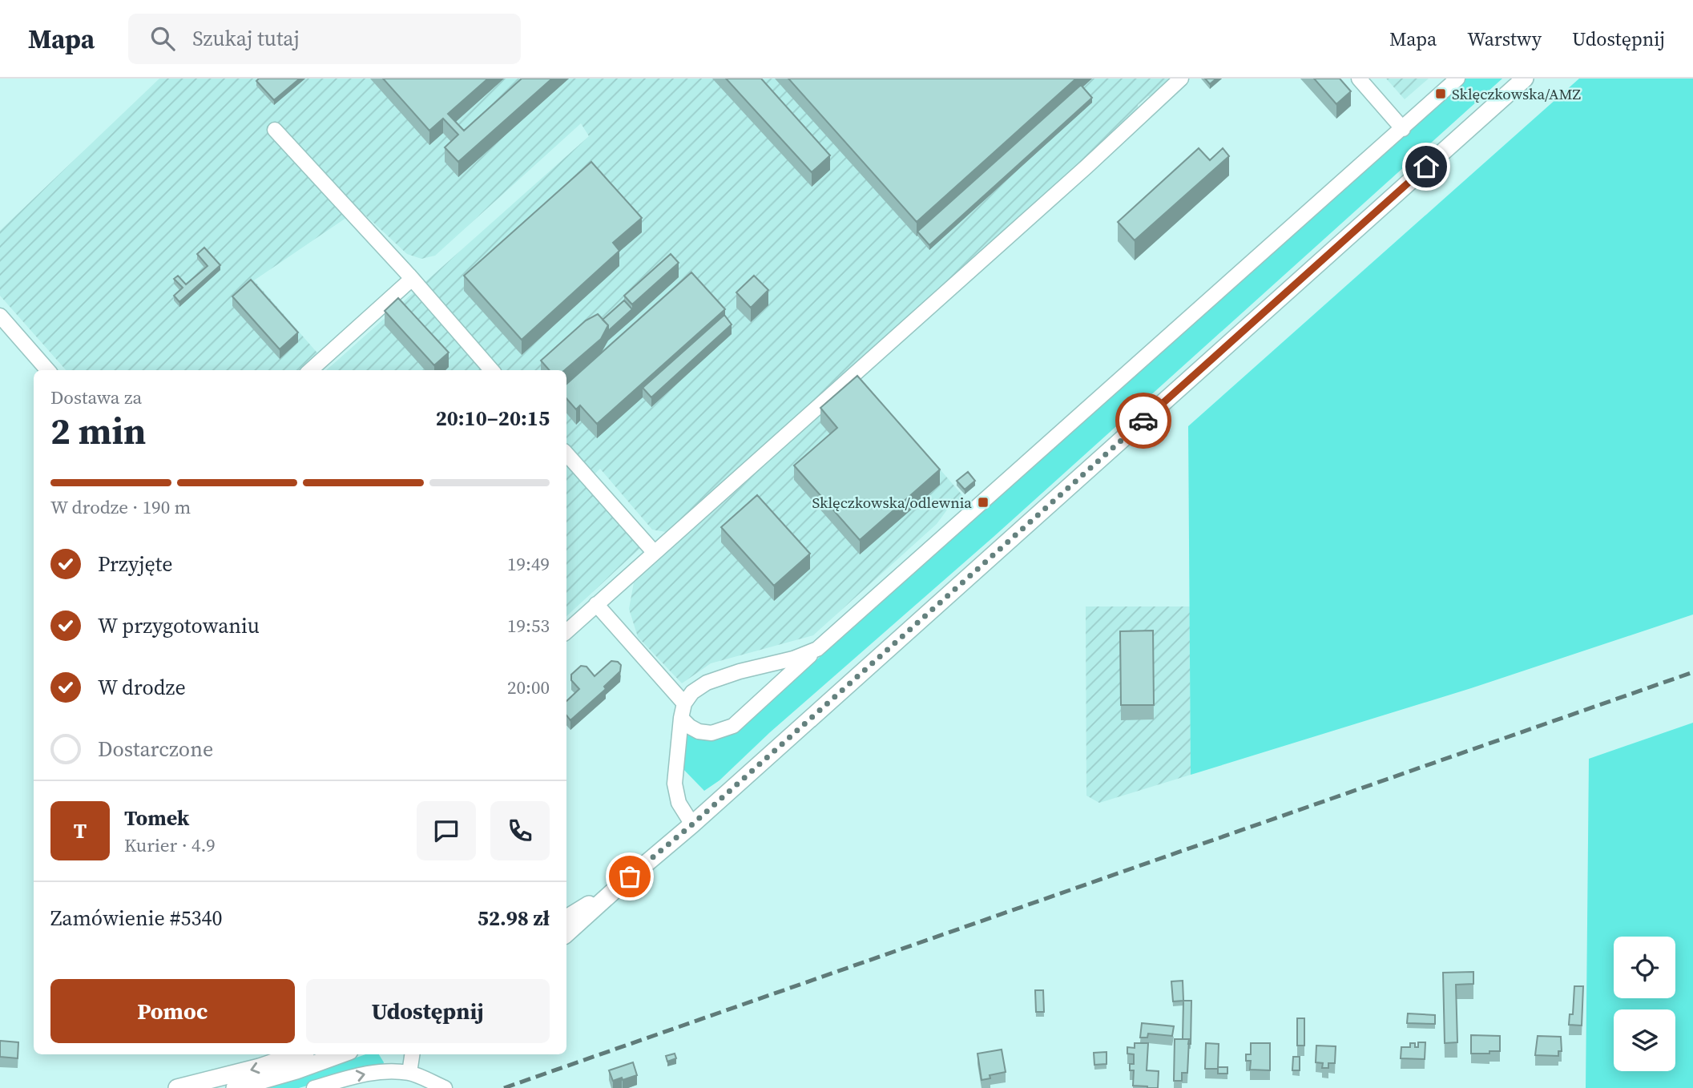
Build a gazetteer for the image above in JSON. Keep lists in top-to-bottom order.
{
  "places": {
    "transit": ["Sklęczkowska/AMZ", "Sklęczkowska/odlewnia"]
  },
  "page": {
    "header": "Mapa",
    "search": "Szukaj tutaj",
    "nav": ["Mapa", "Warstwy", "Udostępnij"],
    "heading": ["2 min", "Dostawa za", "20:10–20:15"],
    "panel": [
      "Tomek",
      "Kurier · 4.9",
      "Zamówienie #5340",
      "52.98 zł"
    ],
    "bar": "W drodze · 190 m",
    "list": [
      ["Przyjęte", "19:49"],
      ["W przygotowaniu", "19:53"],
      ["W drodze", "20:00"],
      "Dostarczone"
    ],
    "round": "T",
    "buttons": ["Pomoc", "Udostępnij"]
  }
}
